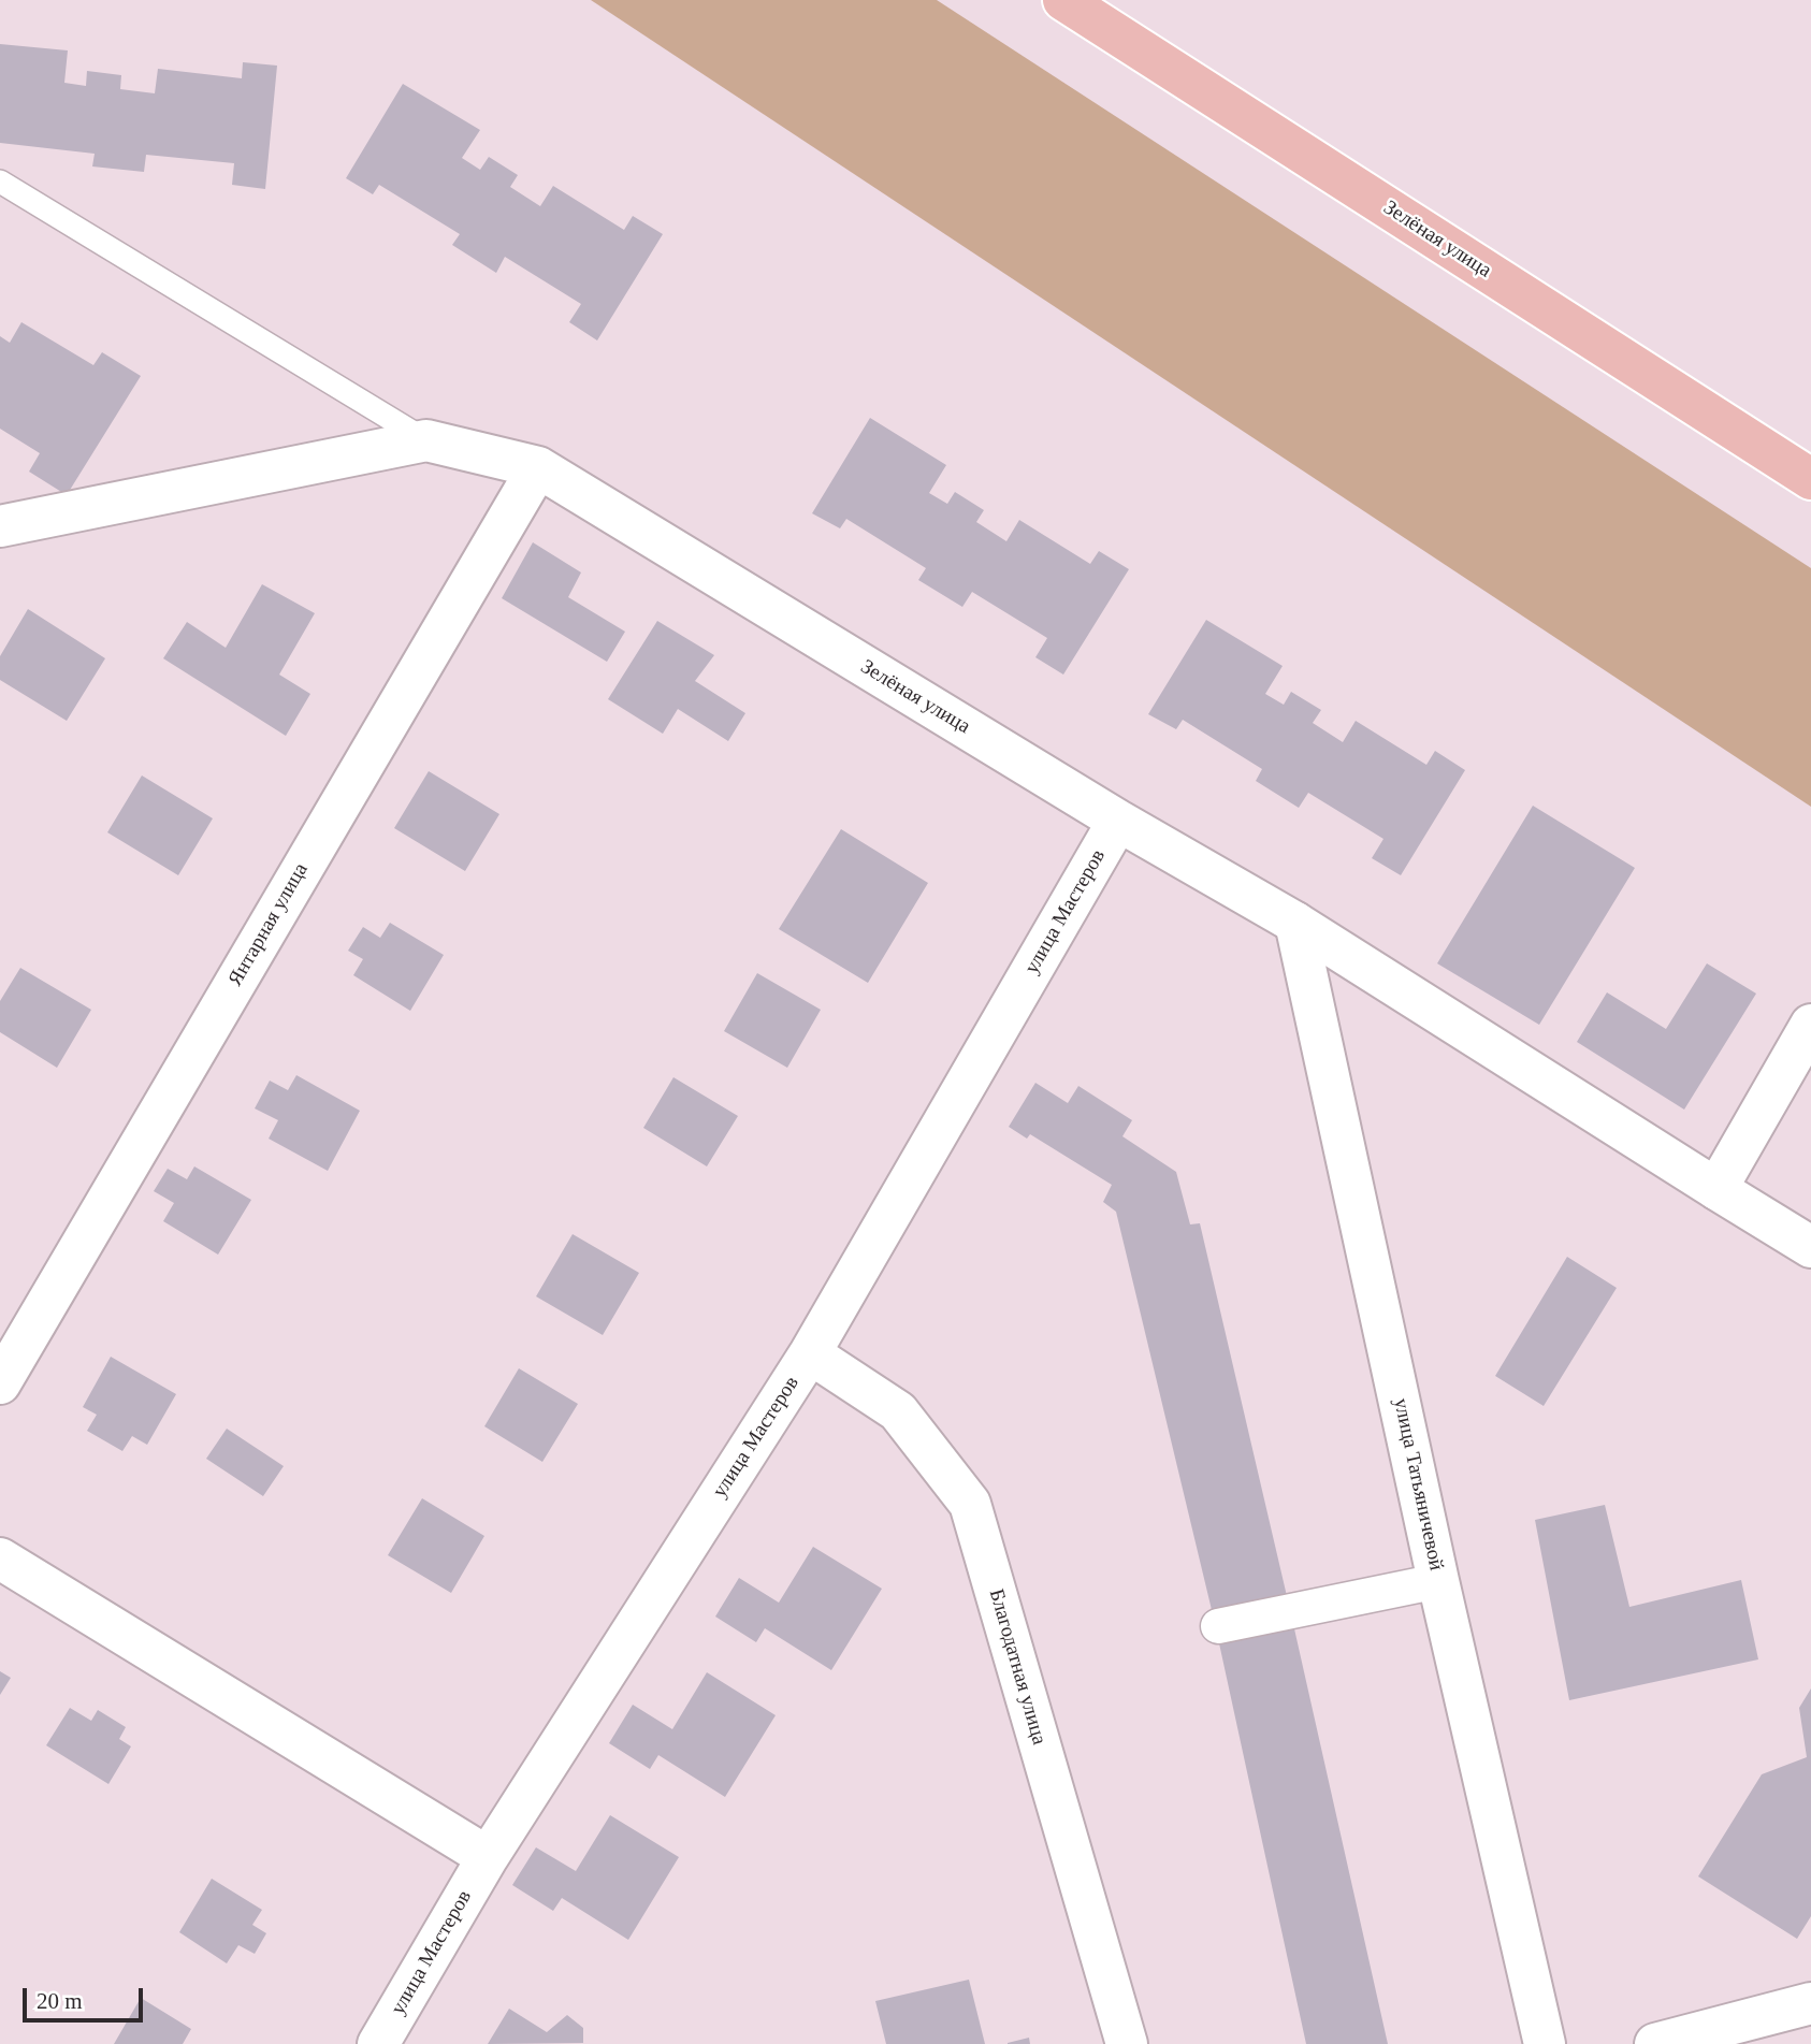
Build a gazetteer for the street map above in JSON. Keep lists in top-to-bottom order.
{
  "streets": {
    "main road": ["Зелёная улица"],
    "street": [
      "улица Мастеров",
      "Янтарная улица",
      "улица Татьяничевой",
      "Благодатная улица"
    ]
  },
  "crossings": [
    ["Зелёная улица", "улица Мастеров"],
    ["Зелёная улица", "Янтарная улица"],
    ["Зелёная улица", "улица Татьяничевой"],
    ["улица Мастеров", "Благодатная улица"]
  ],
  "scale_bar": "20 m"
}
